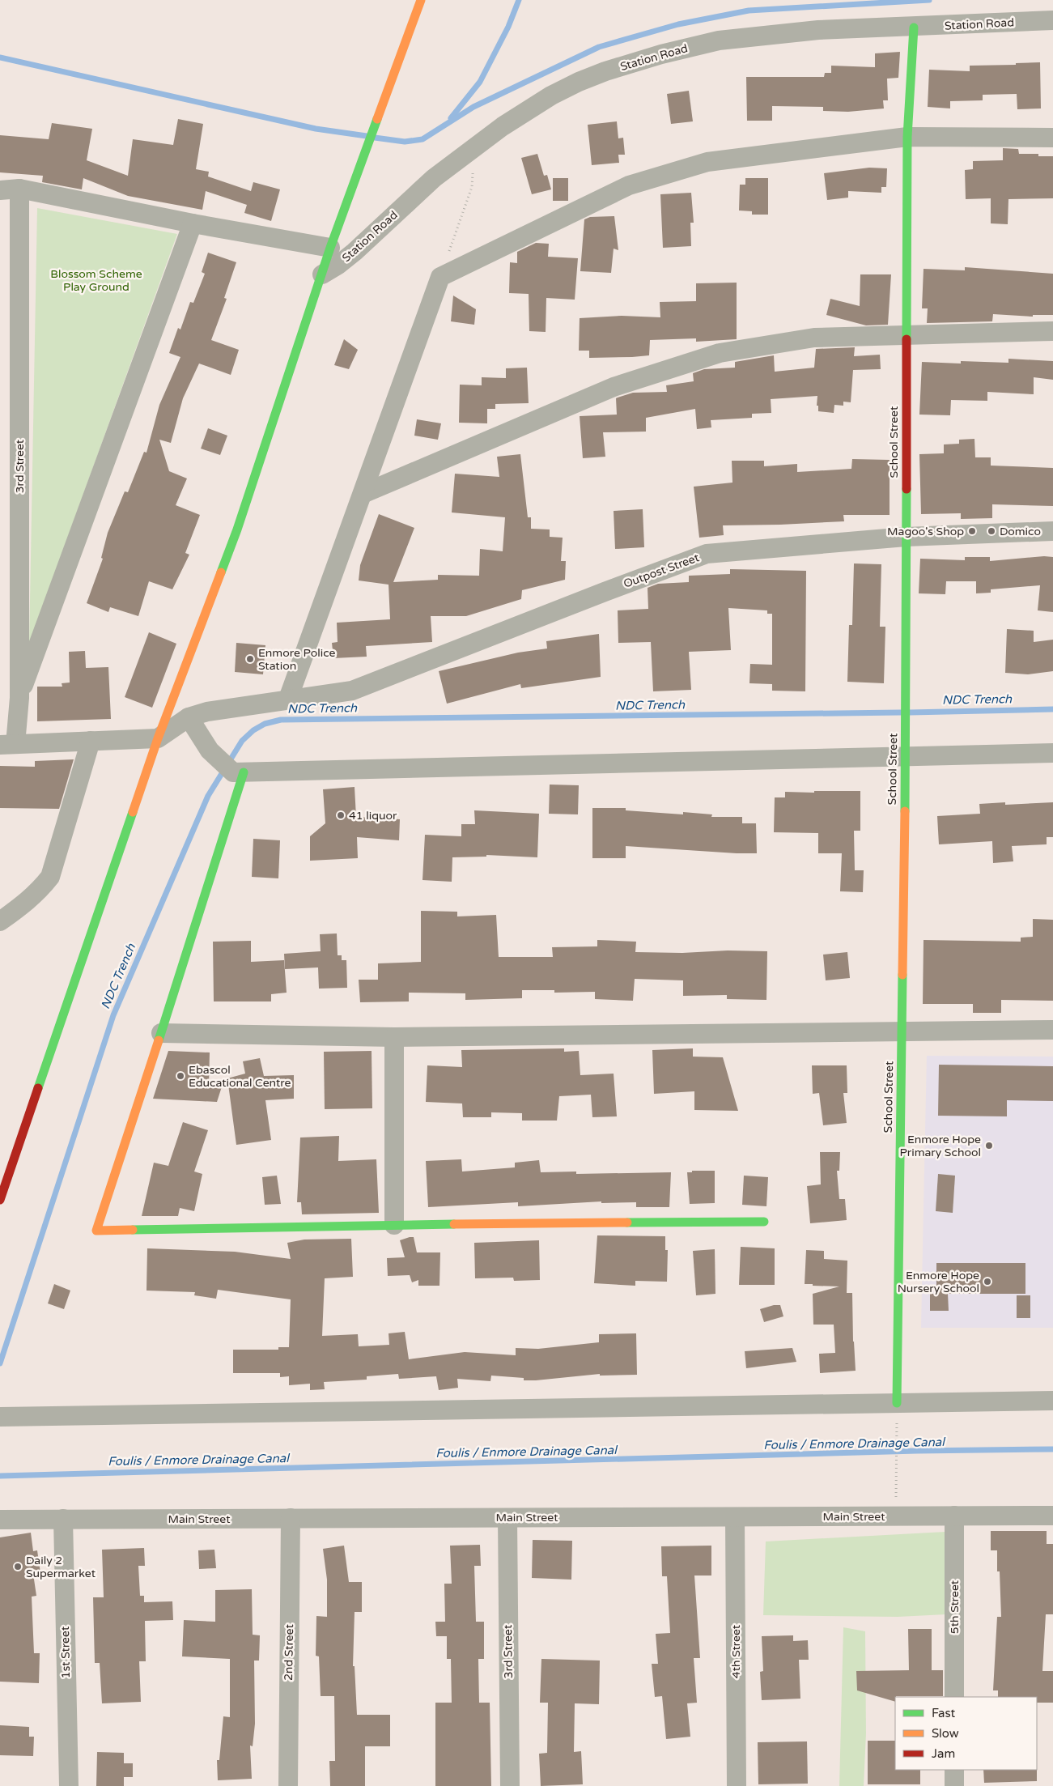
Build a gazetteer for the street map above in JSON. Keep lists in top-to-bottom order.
{
  "streets": {
    "street": [
      "Station Road",
      "School Street",
      "3rd Street",
      "Outpost Street",
      "Main Street",
      "5th Street",
      "4th Street",
      "1st Street",
      "2nd Street"
    ]
  },
  "crossings": [
    ["Station Road", "School Street"],
    ["School Street", "Outpost Street"],
    ["3rd Street", "Main Street"],
    ["Main Street", "5th Street"],
    ["Main Street", "4th Street"],
    ["Main Street", "1st Street"],
    ["Main Street", "2nd Street"]
  ],
  "water": ["NDC Trench", "Foulis / Enmore Drainage Canal"],
  "parks": ["Blossom Scheme Play Ground"],
  "places": [
    "Magoo's Shop",
    "Domico",
    "Enmore Police Station",
    "41 liquor",
    "Ebascol Educational Centre",
    "Enmore Hope Primary School",
    "Enmore Hope Nursery School",
    "Daily 2 Supermarket"
  ],
  "legend": ["Fast", "Slow", "Jam"]
}
